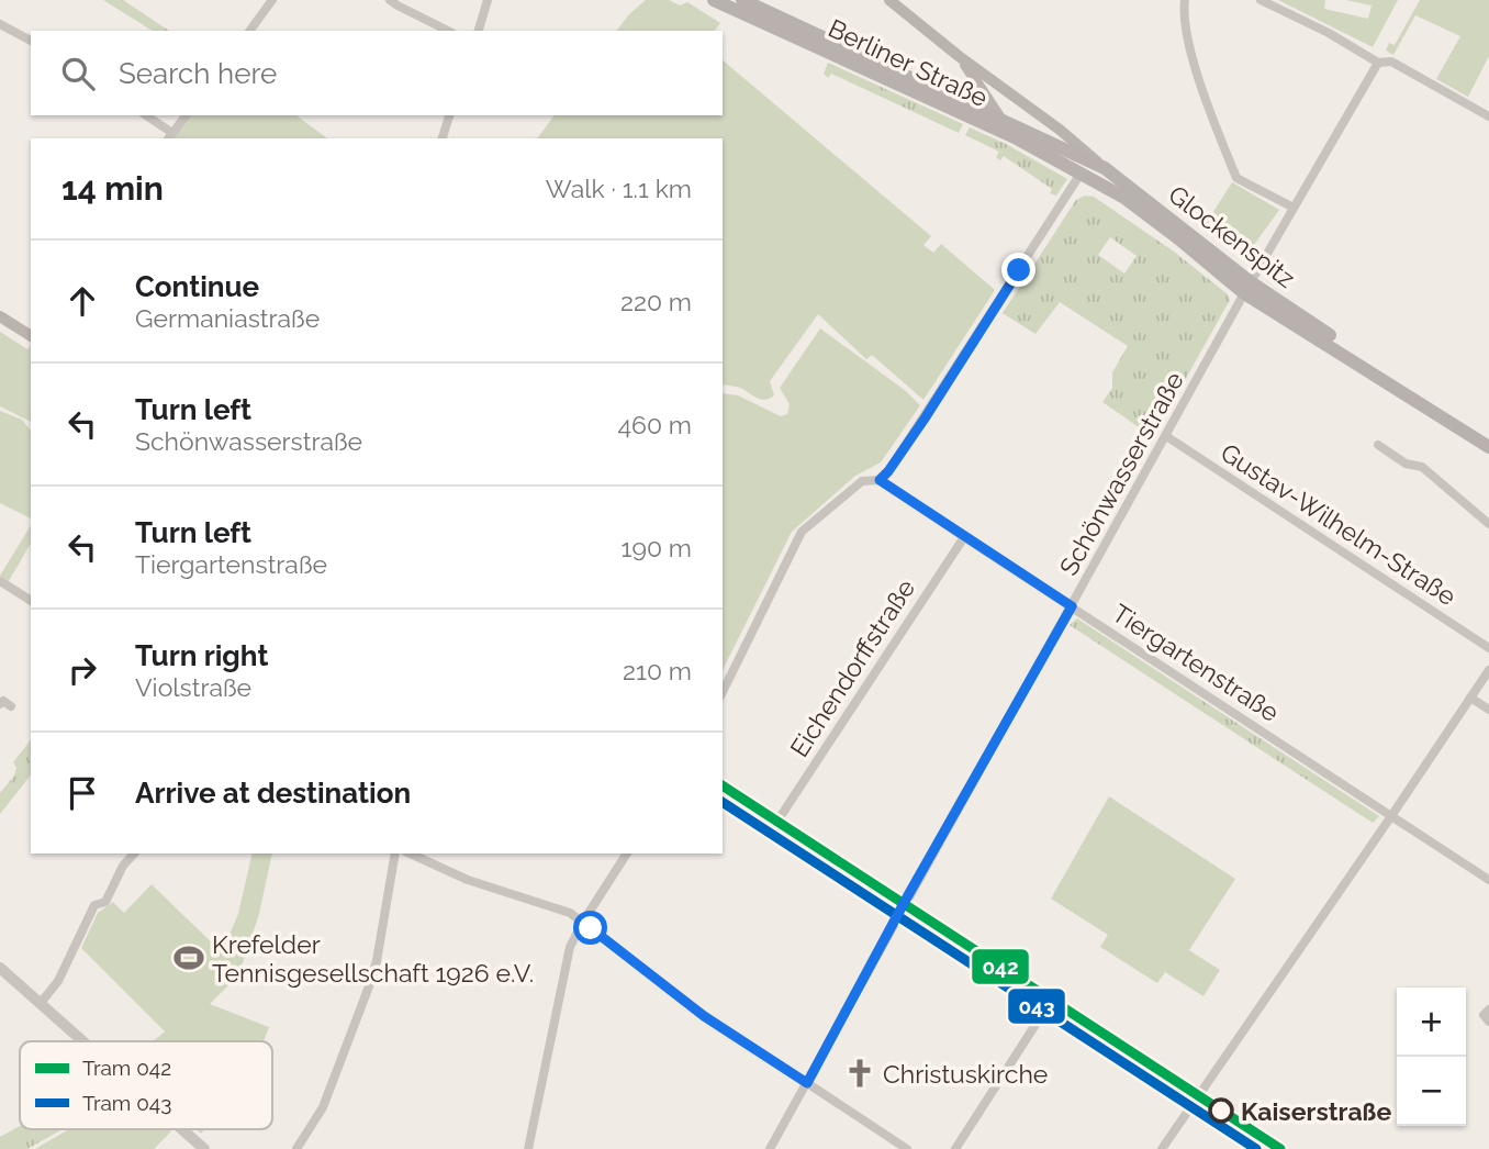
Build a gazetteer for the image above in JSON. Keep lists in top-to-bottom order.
{
  "streets": {
    "main road": ["Berliner Straße", "Glockenspitz"],
    "street": [
      "Schönwasserstraße",
      "Gustav-Wilhelm-Straße",
      "Tiergartenstraße",
      "Eichendorffstraße"
    ]
  },
  "crossings": [
    ["Berliner Straße", "Glockenspitz"],
    ["Glockenspitz", "Schönwasserstraße"],
    ["Schönwasserstraße", "Gustav-Wilhelm-Straße"],
    ["Schönwasserstraße", "Tiergartenstraße"],
    ["Tiergartenstraße", "Eichendorffstraße"]
  ],
  "places": {
    "sports": ["Krefelder Tennisgesellschaft 1926 e.V."],
    "church": ["Christuskirche"],
    "other": ["Kaiserstraße"]
  },
  "lines": ["tram line 042", "tram line 043"],
  "legend": ["Tram 042", "Tram 043"],
  "page": {
    "search": "Search here",
    "heading": ["14 min", "Walk · 1.1 km"],
    "list": [
      ["Continue", "Germaniastraße", "220 m"],
      ["Turn left", "Schönwasserstraße", "460 m"],
      ["Turn left", "Tiergartenstraße", "190 m"],
      ["Turn right", "Violstraße", "210 m"],
      "Arrive at destination"
    ],
    "map_buttons": ["+", "−"]
  }
}
